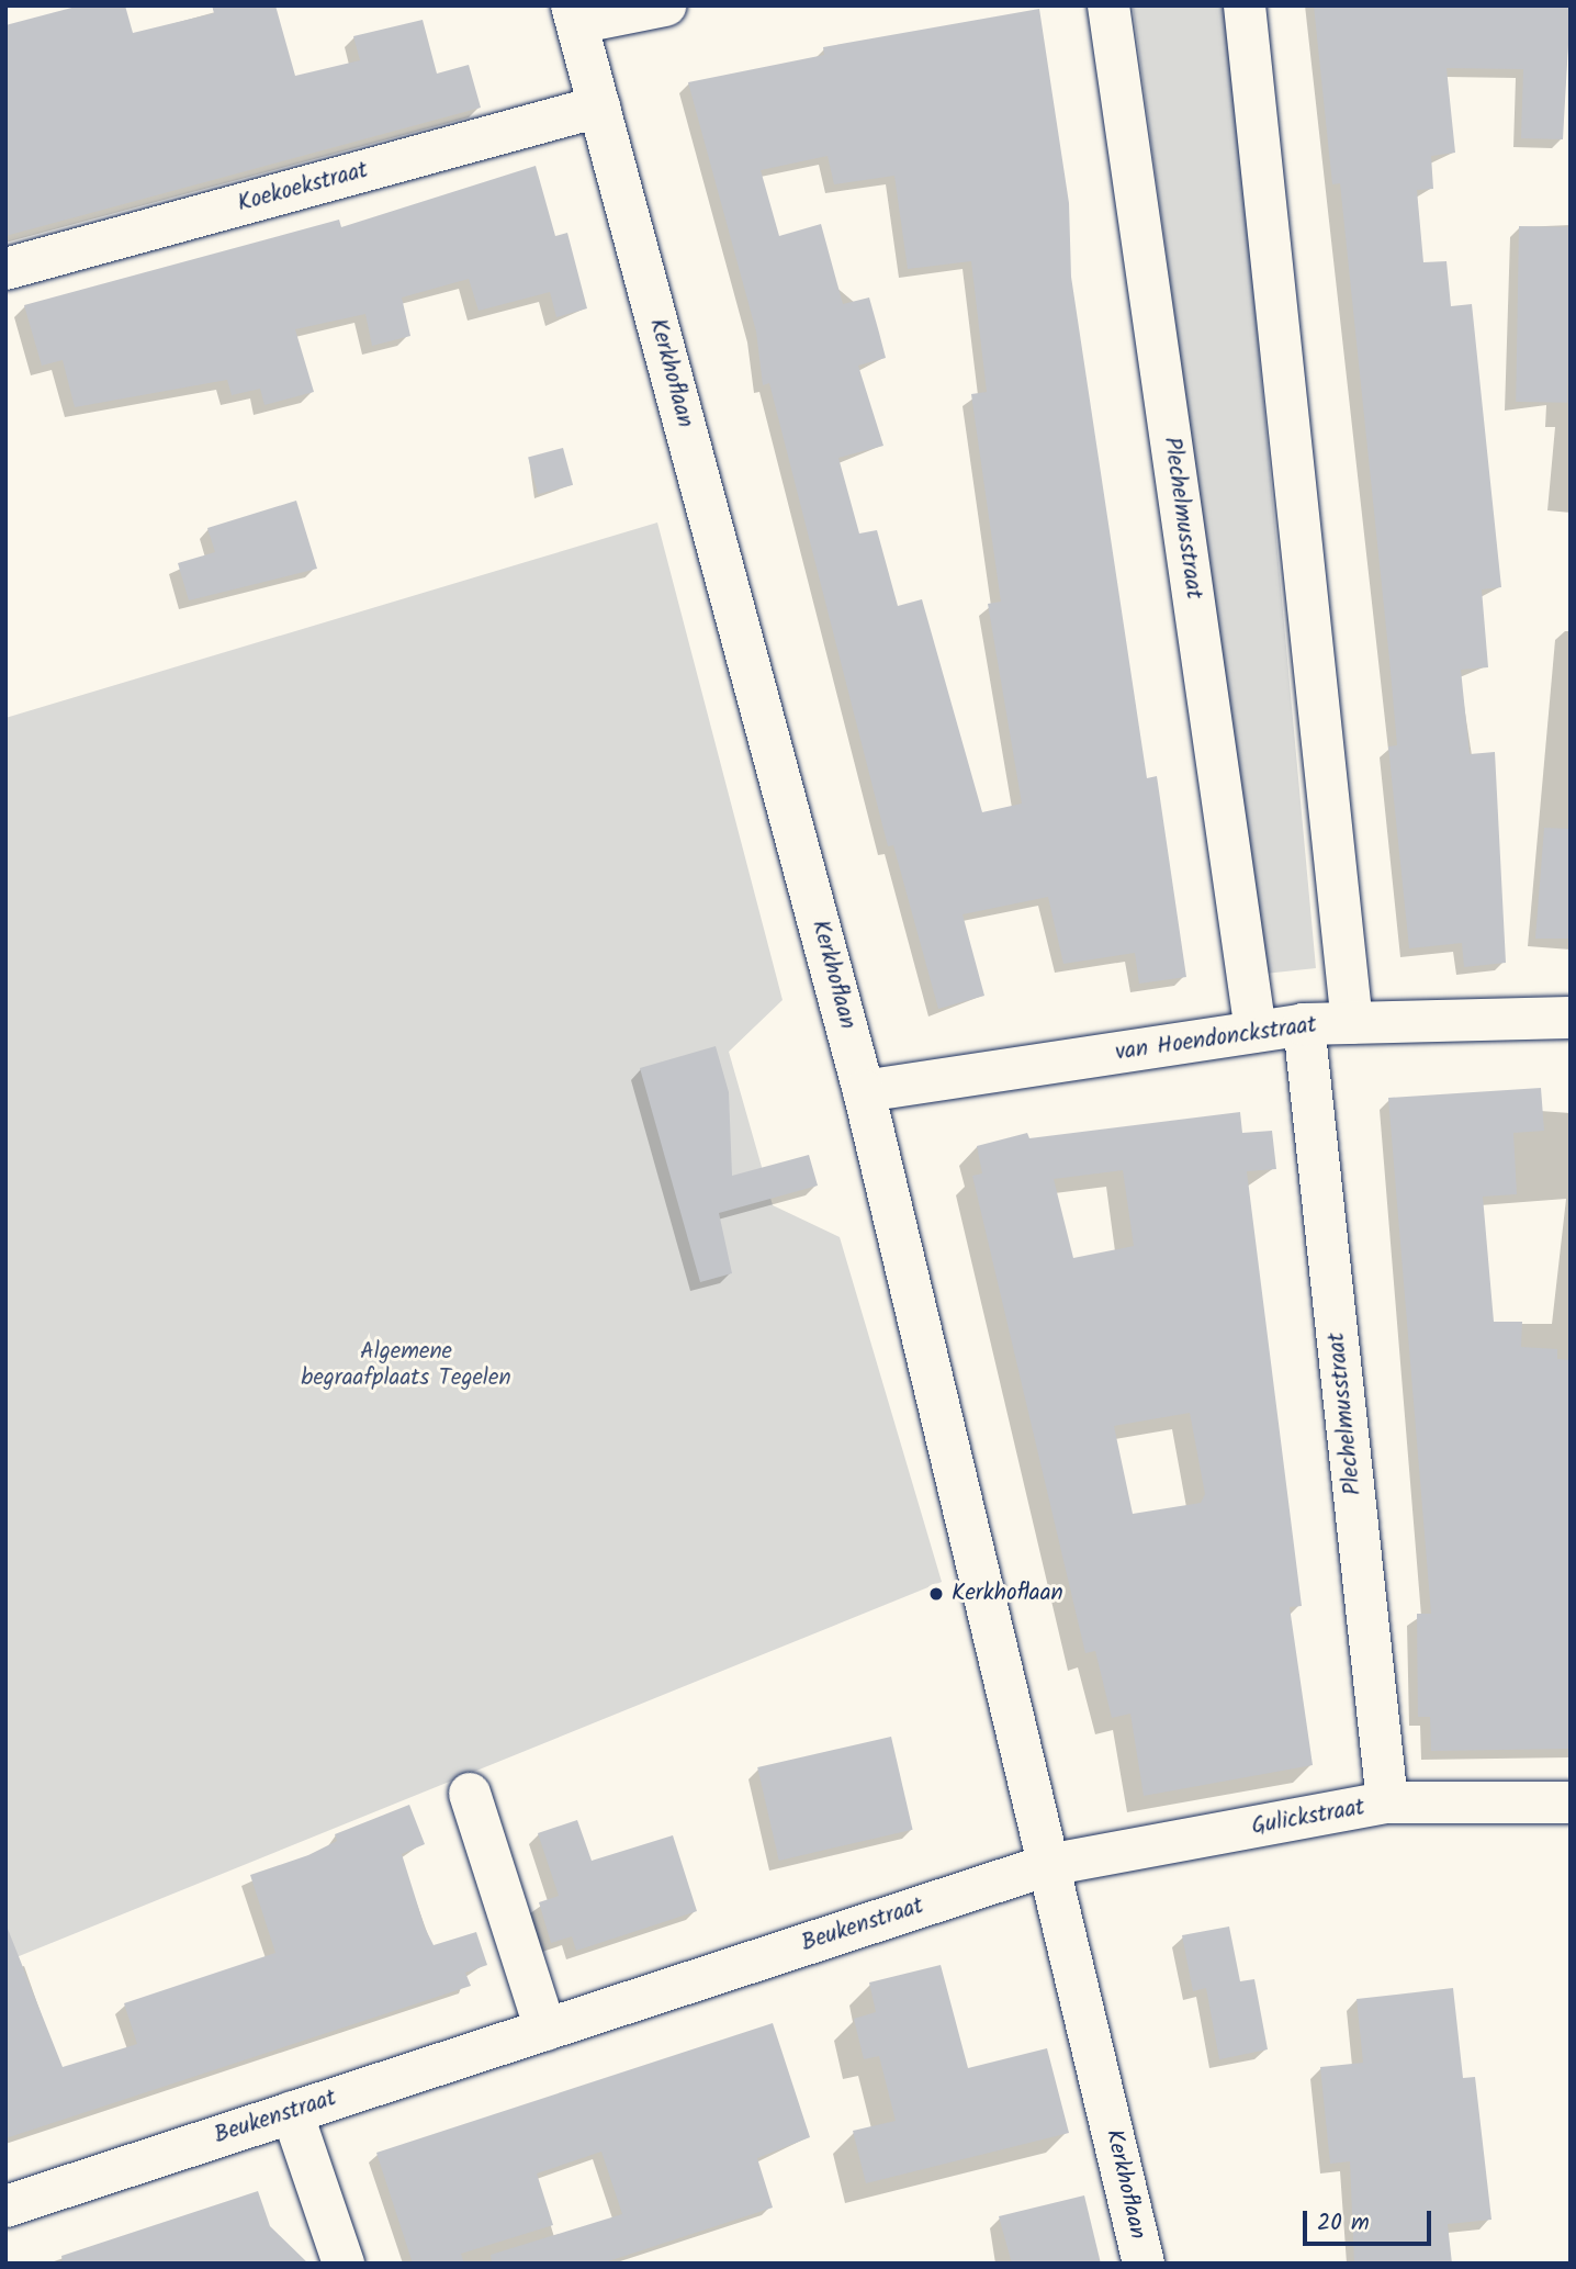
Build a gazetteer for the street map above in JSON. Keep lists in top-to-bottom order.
{
  "streets": {
    "street": [
      "Koekoekstraat",
      "Kerkhoflaan",
      "Plechelmusstraat",
      "van Hoendonckstraat",
      "Gulickstraat",
      "Beukenstraat"
    ]
  },
  "crossings": [
    ["Koekoekstraat", "Kerkhoflaan"],
    ["Kerkhoflaan", "van Hoendonckstraat"],
    ["Kerkhoflaan", "Gulickstraat"],
    ["Kerkhoflaan", "Beukenstraat"],
    ["Plechelmusstraat", "van Hoendonckstraat"],
    ["Plechelmusstraat", "Gulickstraat"],
    ["Gulickstraat", "Beukenstraat"]
  ],
  "parks": ["Algemene begraafplaats Tegelen"],
  "places": ["Kerkhoflaan"],
  "scale_bar": "20 m"
}
